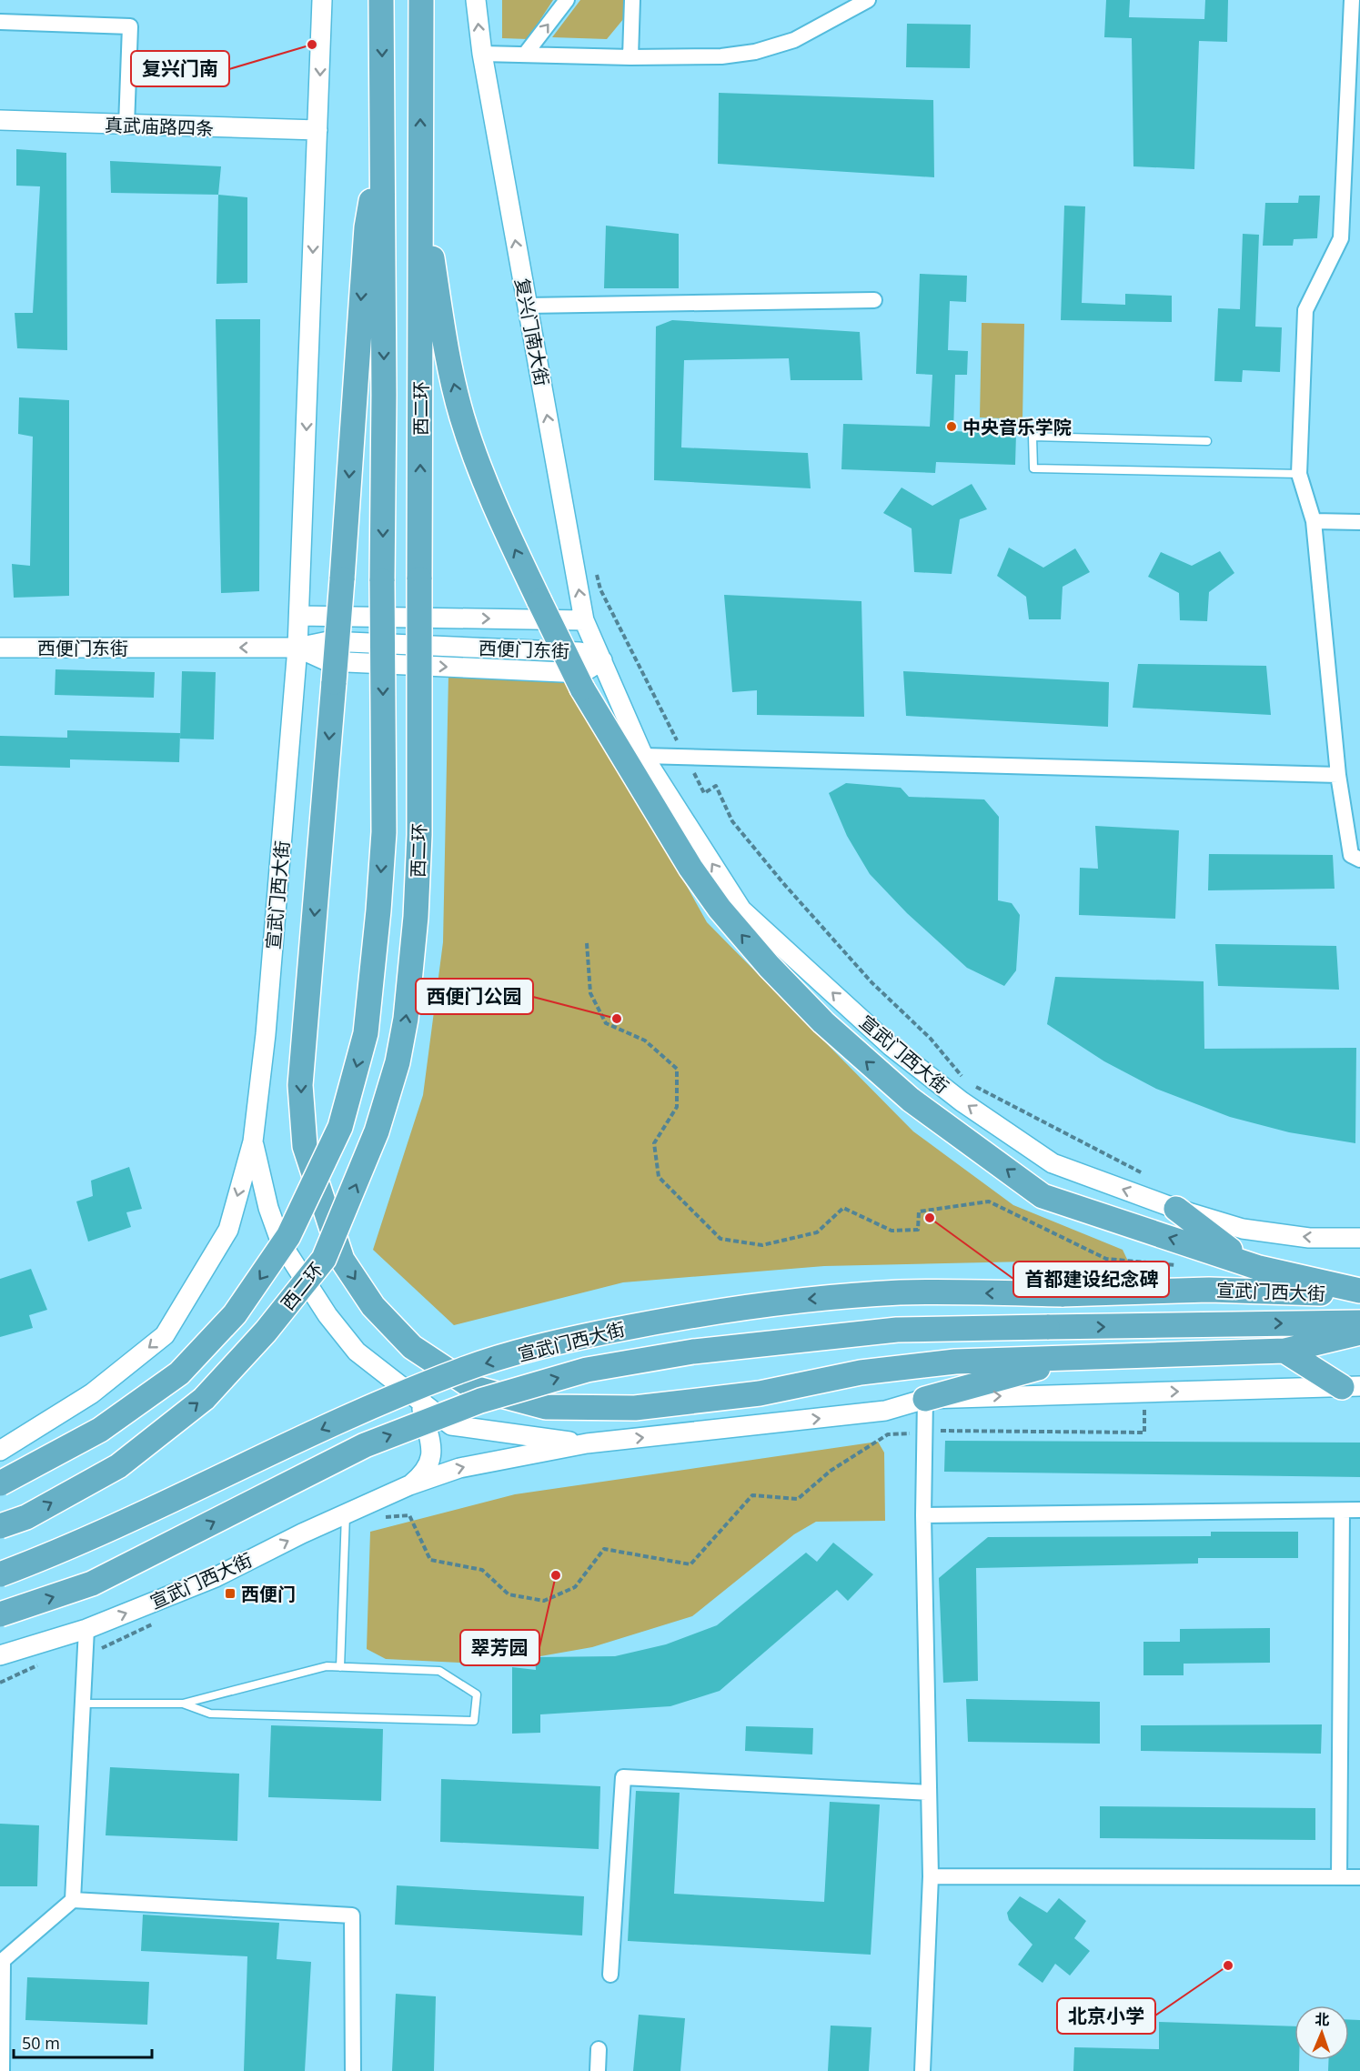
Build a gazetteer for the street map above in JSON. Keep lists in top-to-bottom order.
{
  "streets": {
    "highway": ["西二环", "宣武门西大街"],
    "street": ["真武庙路四条", "复兴门南大街", "西便门东街"]
  },
  "crossings": [
    ["复兴门南大街", "西便门东街"],
    ["复兴门南大街", "宣武门西大街"],
    ["西便门东街", "宣武门西大街"]
  ],
  "one_way": ["复兴门南大街", "西便门东街"],
  "places": {
    "other": [
      "复兴门南",
      "中央音乐学院",
      "西便门公园",
      "首都建设纪念碑",
      "翠芳园",
      "北京小学"
    ],
    "transit": ["西便门"]
  },
  "scale_bar": "50 m",
  "north": "top"
}
